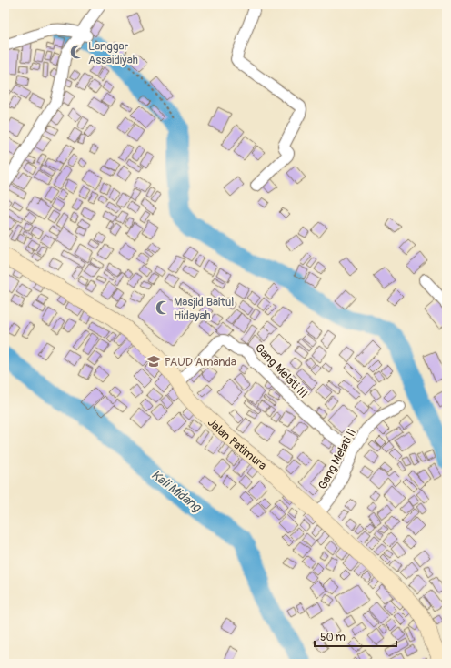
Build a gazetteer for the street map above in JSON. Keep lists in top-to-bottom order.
{
  "streets": {
    "street": ["Gang Melati III", "Jalan Patimura", "Gang Melati II"]
  },
  "crossings": [
    ["Gang Melati III", "Jalan Patimura"],
    ["Gang Melati III", "Gang Melati II"],
    ["Jalan Patimura", "Gang Melati II"]
  ],
  "water": ["Kali Midang"],
  "places": {
    "mosque": ["Langgar Assaidiyah", "Masjid Baitul Hidayah"],
    "school or university": ["PAUD Amanda"]
  },
  "scale_bar": "50 m"
}
